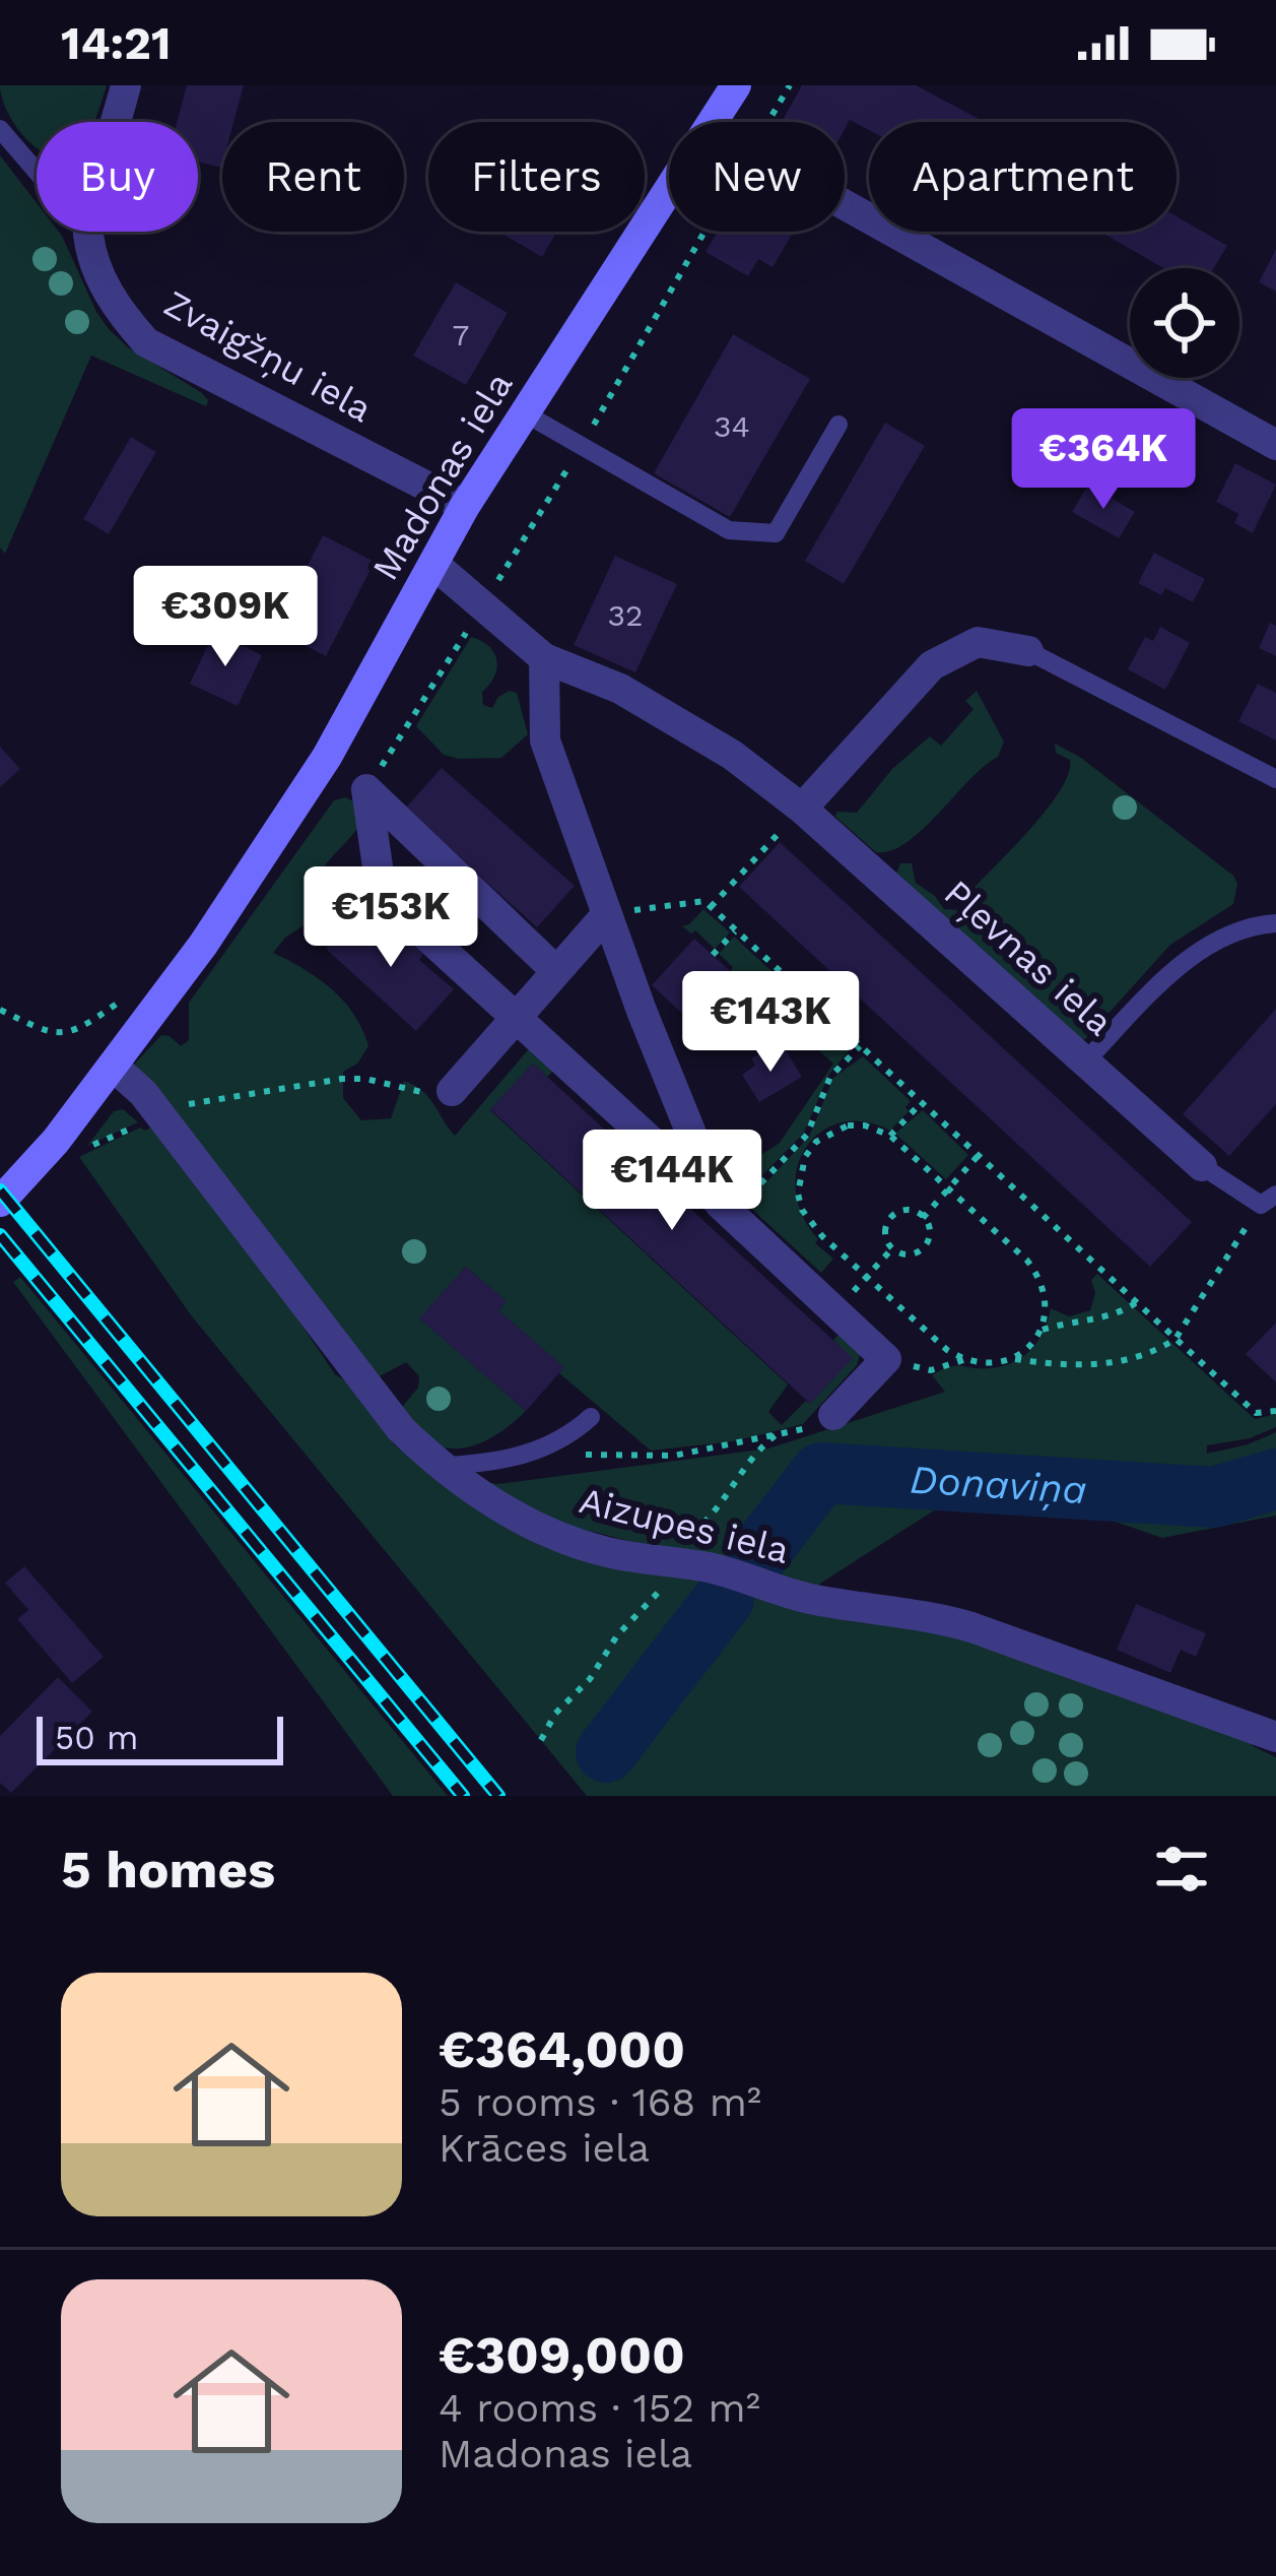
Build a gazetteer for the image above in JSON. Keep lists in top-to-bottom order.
{
  "streets": {
    "main road": ["Madonas iela"],
    "street": ["Zvaigžņu iela", "Pļevnas iela", "Aizupes iela"]
  },
  "crossings": [
    ["Zvaigžņu iela", "Madonas iela"],
    ["Madonas iela", "Pļevnas iela"],
    ["Madonas iela", "Aizupes iela"]
  ],
  "water": ["Donaviņa"],
  "house_numbers": ["7", "34", "32"],
  "scale_bar": "50 m",
  "page": {
    "status": "14:21",
    "chip": [
      "Buy",
      "Rent",
      "Filters",
      "New",
      "Apartment"
    ],
    "price": [
      "€364K",
      "€309K",
      "€153K",
      "€143K",
      "€144K"
    ],
    "scale": "50 m",
    "heading": "5 homes",
    "list": [
      {
        "name": "€364,000",
        "note": "5 rooms · 168 m² · Krāces iela"
      },
      {
        "name": "€309,000",
        "note": "4 rooms · 152 m² · Madonas iela"
      }
    ]
  }
}
